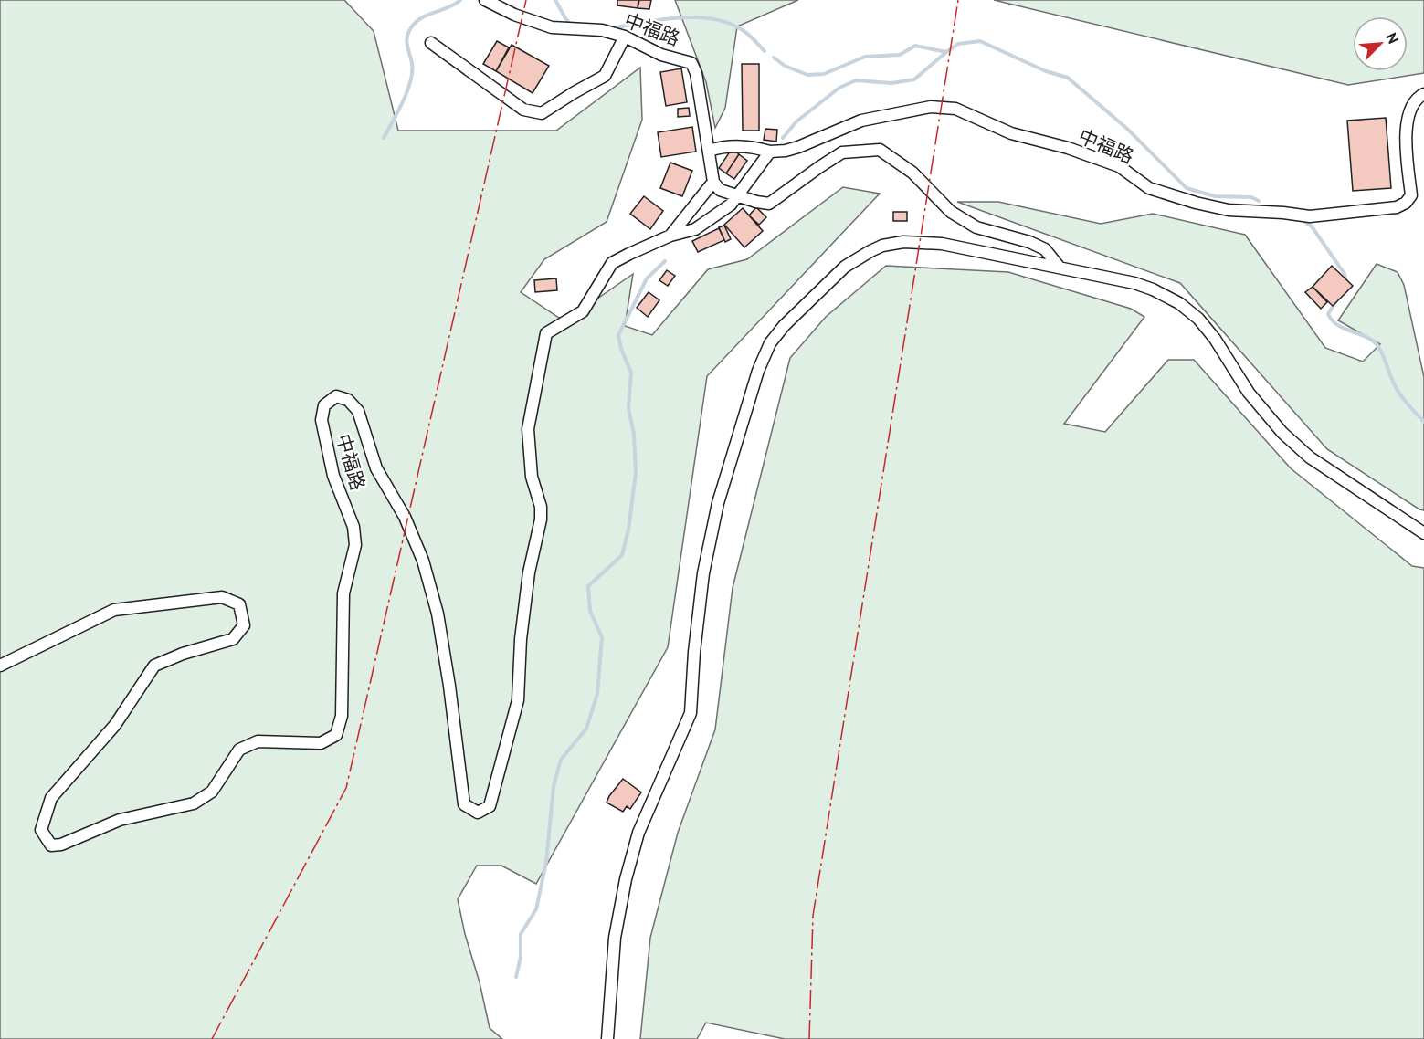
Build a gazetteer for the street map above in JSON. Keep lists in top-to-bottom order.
{
  "streets": {
    "street": ["中福路"]
  },
  "north": "top right"
}
